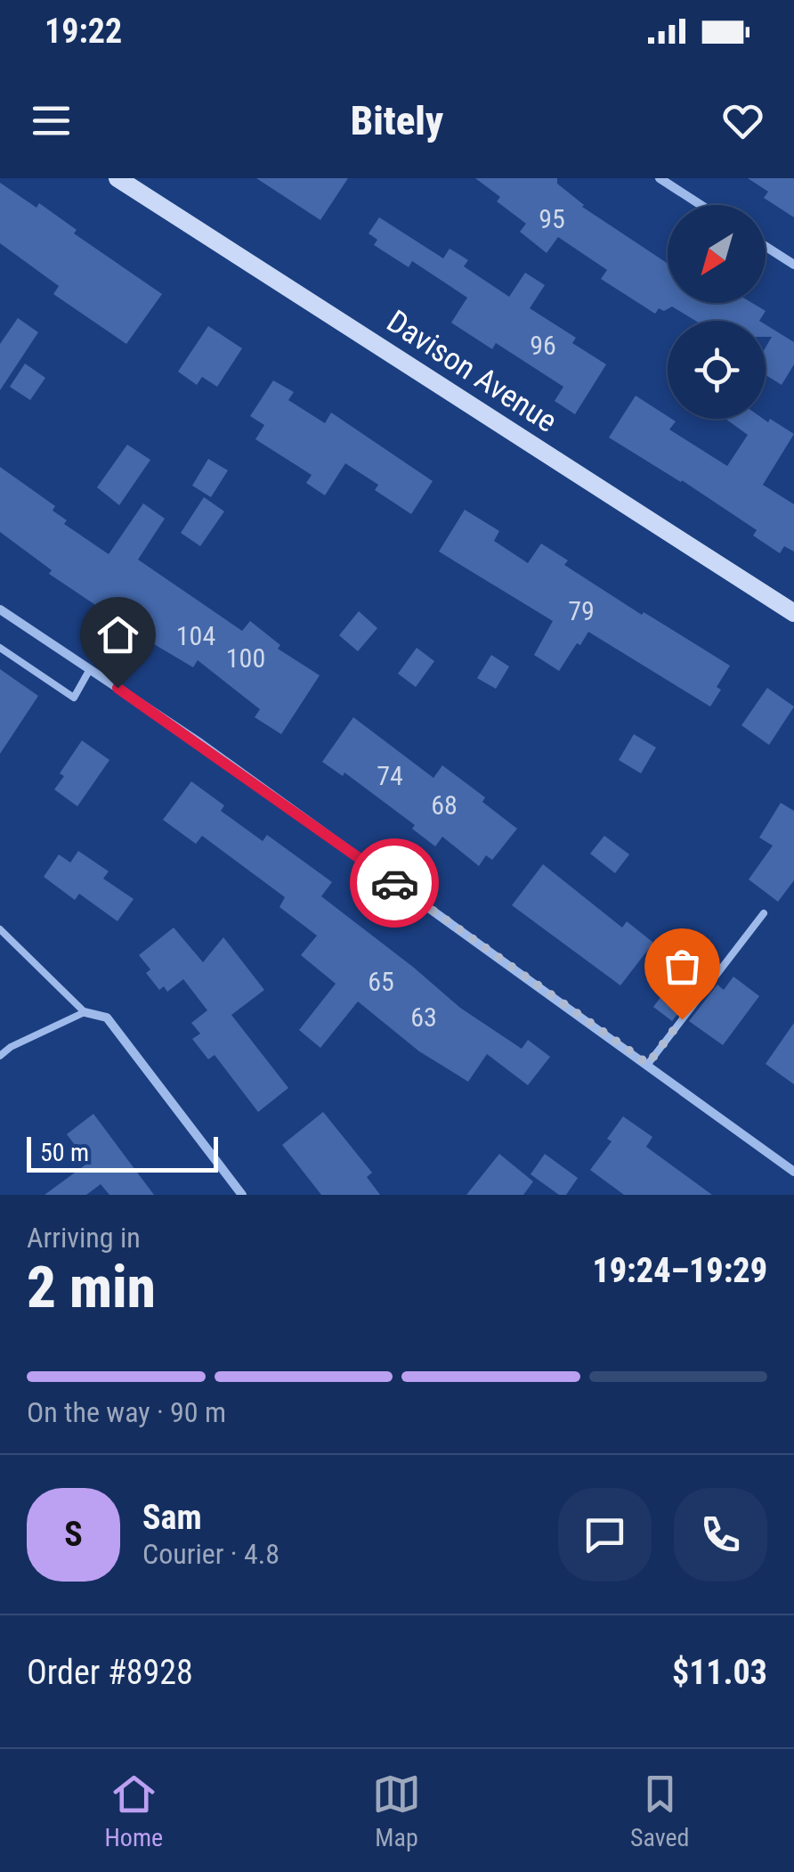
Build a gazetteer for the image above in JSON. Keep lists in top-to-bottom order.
{
  "streets": {
    "main road": ["Davison Avenue"]
  },
  "house_numbers": [
    "95",
    "96",
    "79",
    "104",
    "100",
    "74",
    "68",
    "65",
    "63"
  ],
  "scale_bar": "50 m",
  "north": "bottom left",
  "page": {
    "status": "19:22",
    "header": "Bitely",
    "scale": "50 m",
    "heading": ["2 min", "Arriving in", "19:24–19:29"],
    "panel": [
      "Sam",
      "Courier · 4.8",
      "Order #8928",
      "$11.03"
    ],
    "bar": "On the way · 90 m",
    "round": "S",
    "tabs": ["Home", "Map", "Saved"]
  }
}
